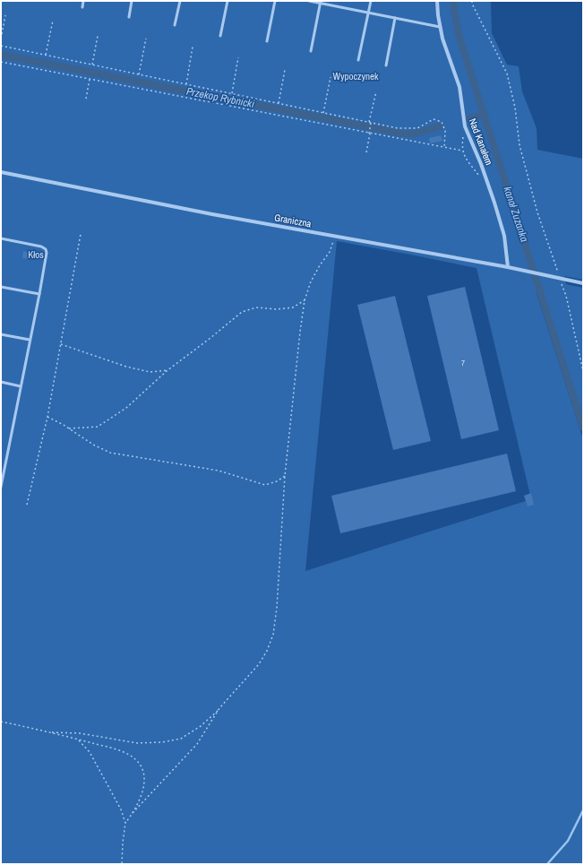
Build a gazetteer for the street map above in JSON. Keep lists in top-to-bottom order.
{
  "streets": {
    "street": ["Nad Kanałem", "Graniczna"]
  },
  "crossings": [
    ["Nad Kanałem", "Graniczna"]
  ],
  "water": ["Przekop Rybnicki", "kanał Zuzanka"],
  "parks": ["Wypoczynek", "Kłos"],
  "house_numbers": ["7"]
}
